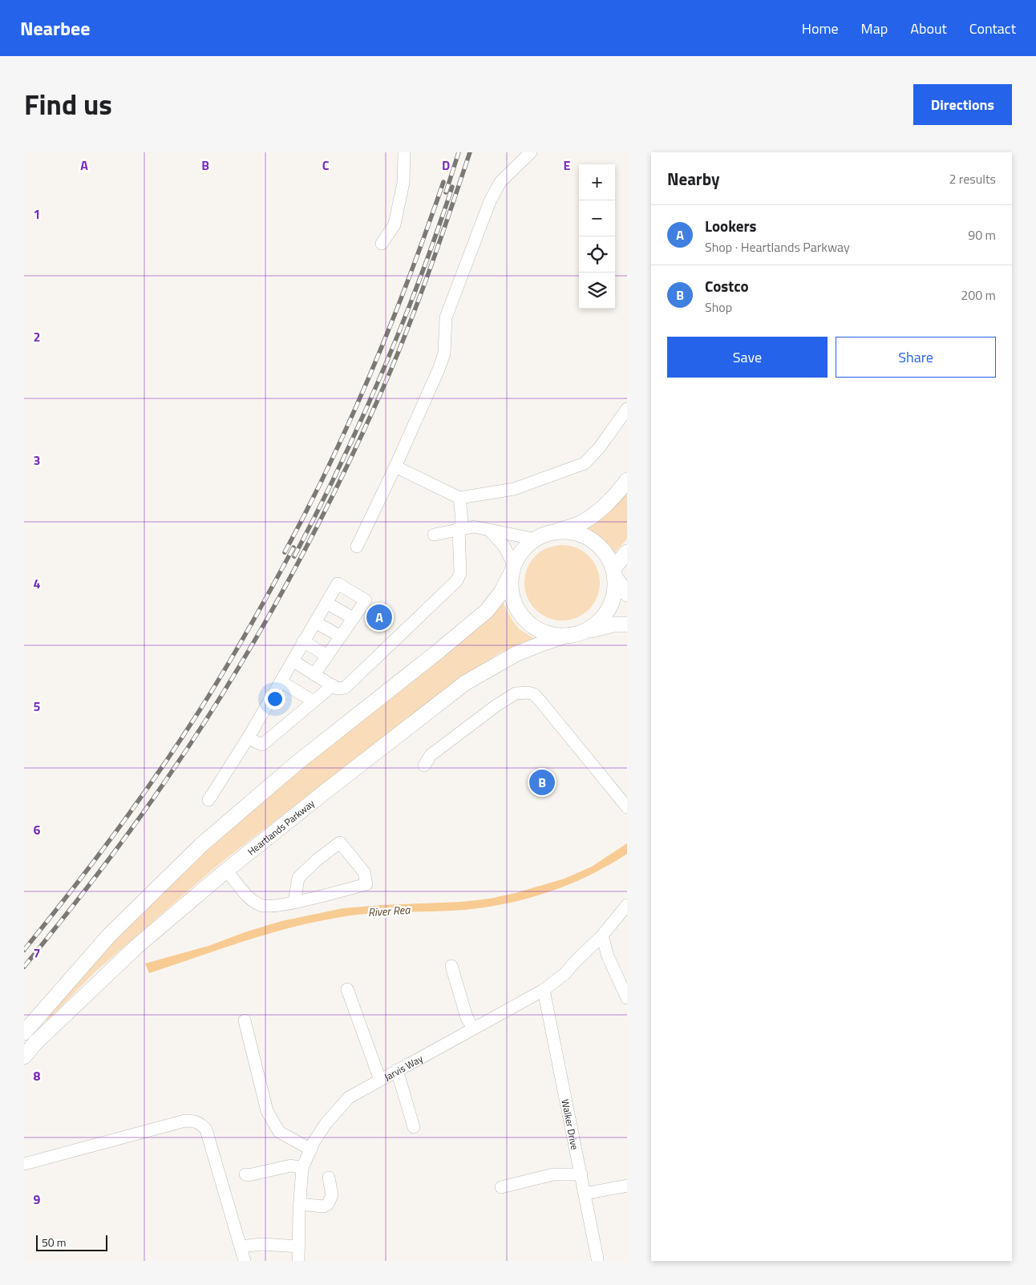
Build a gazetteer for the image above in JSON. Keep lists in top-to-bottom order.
{
  "streets": {
    "main road": ["Heartlands Parkway"],
    "street": ["Jarvis Way", "Walker Drive"]
  },
  "crossings": [
    ["Jarvis Way", "Walker Drive"]
  ],
  "water": ["River Rea"],
  "scale_bar": "50 m",
  "page": {
    "header": "Nearbee",
    "nav": [
      "Home",
      "Map",
      "About",
      "Contact"
    ],
    "title": "Find us",
    "buttons": [
      "Directions",
      ["Save", "Share"]
    ],
    "heading": ["Nearby", "2 results"],
    "map_buttons": ["+", "−"],
    "list": [
      {
        "mark": "A",
        "name": "Lookers",
        "note": "Shop · Heartlands Parkway",
        "value": "90 m"
      },
      {
        "mark": "B",
        "name": "Costco",
        "note": "Shop",
        "value": "200 m"
      }
    ],
    "pins": ["A", "B"],
    "scale": "50 m"
  },
  "grid": {
    "columns": [
      "A",
      "B",
      "C",
      "D",
      "E"
    ],
    "rows": [
      "1",
      "2",
      "3",
      "4",
      "5",
      "6",
      "7",
      "8",
      "9"
    ]
  }
}
